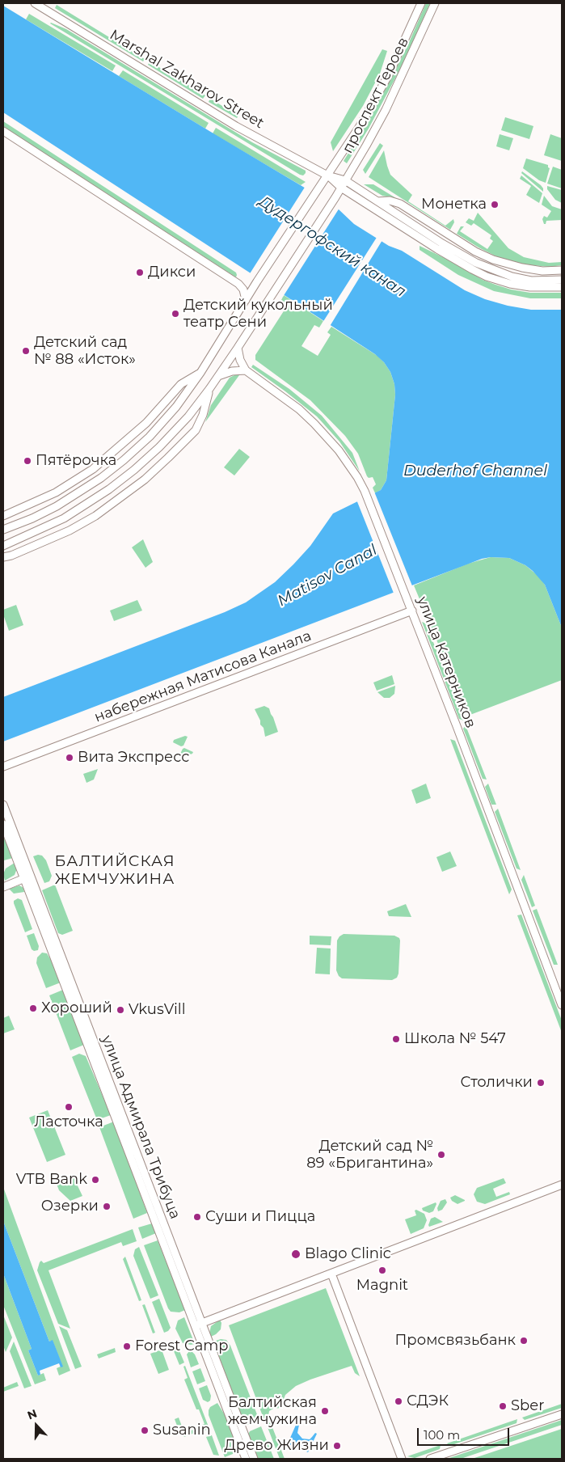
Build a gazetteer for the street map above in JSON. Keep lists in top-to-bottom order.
{
  "streets": {
    "street": [
      "Marshal Zakharov Street",
      "проспект Героев",
      "улица Катерников",
      "набережная Матисова Канала",
      "улица Адмирала Трибуца"
    ]
  },
  "crossings": [
    ["Marshal Zakharov Street", "проспект Героев"],
    ["улица Катерников", "набережная Матисова Канала"]
  ],
  "districts": ["БАЛТИЙСКАЯ ЖЕМЧУЖИНА"],
  "water": ["Дудергофский канал", "Duderhof Channel", "Matisov Canal"],
  "places": [
    "Монетка",
    "Дикси",
    "Детский кукольный театр Сени",
    "Детский сад № 88 «Исток»",
    "Пятёрочка",
    "Вита Экспресс",
    "Хороший",
    "VkusVill",
    "Школа № 547",
    "Столички",
    "Ласточка",
    "Детский сад № 89 «Бригантина»",
    "VTB Bank",
    "Озерки",
    "Суши и Пицца",
    "Blago Clinic",
    "Magnit",
    "Промсвязьбанк",
    "Forest Camp",
    "СДЭК",
    "Sber",
    "Балтийская жемчужина",
    "Susanin",
    "Древо Жизни"
  ],
  "scale_bar": "100 m",
  "north": "top"
}
